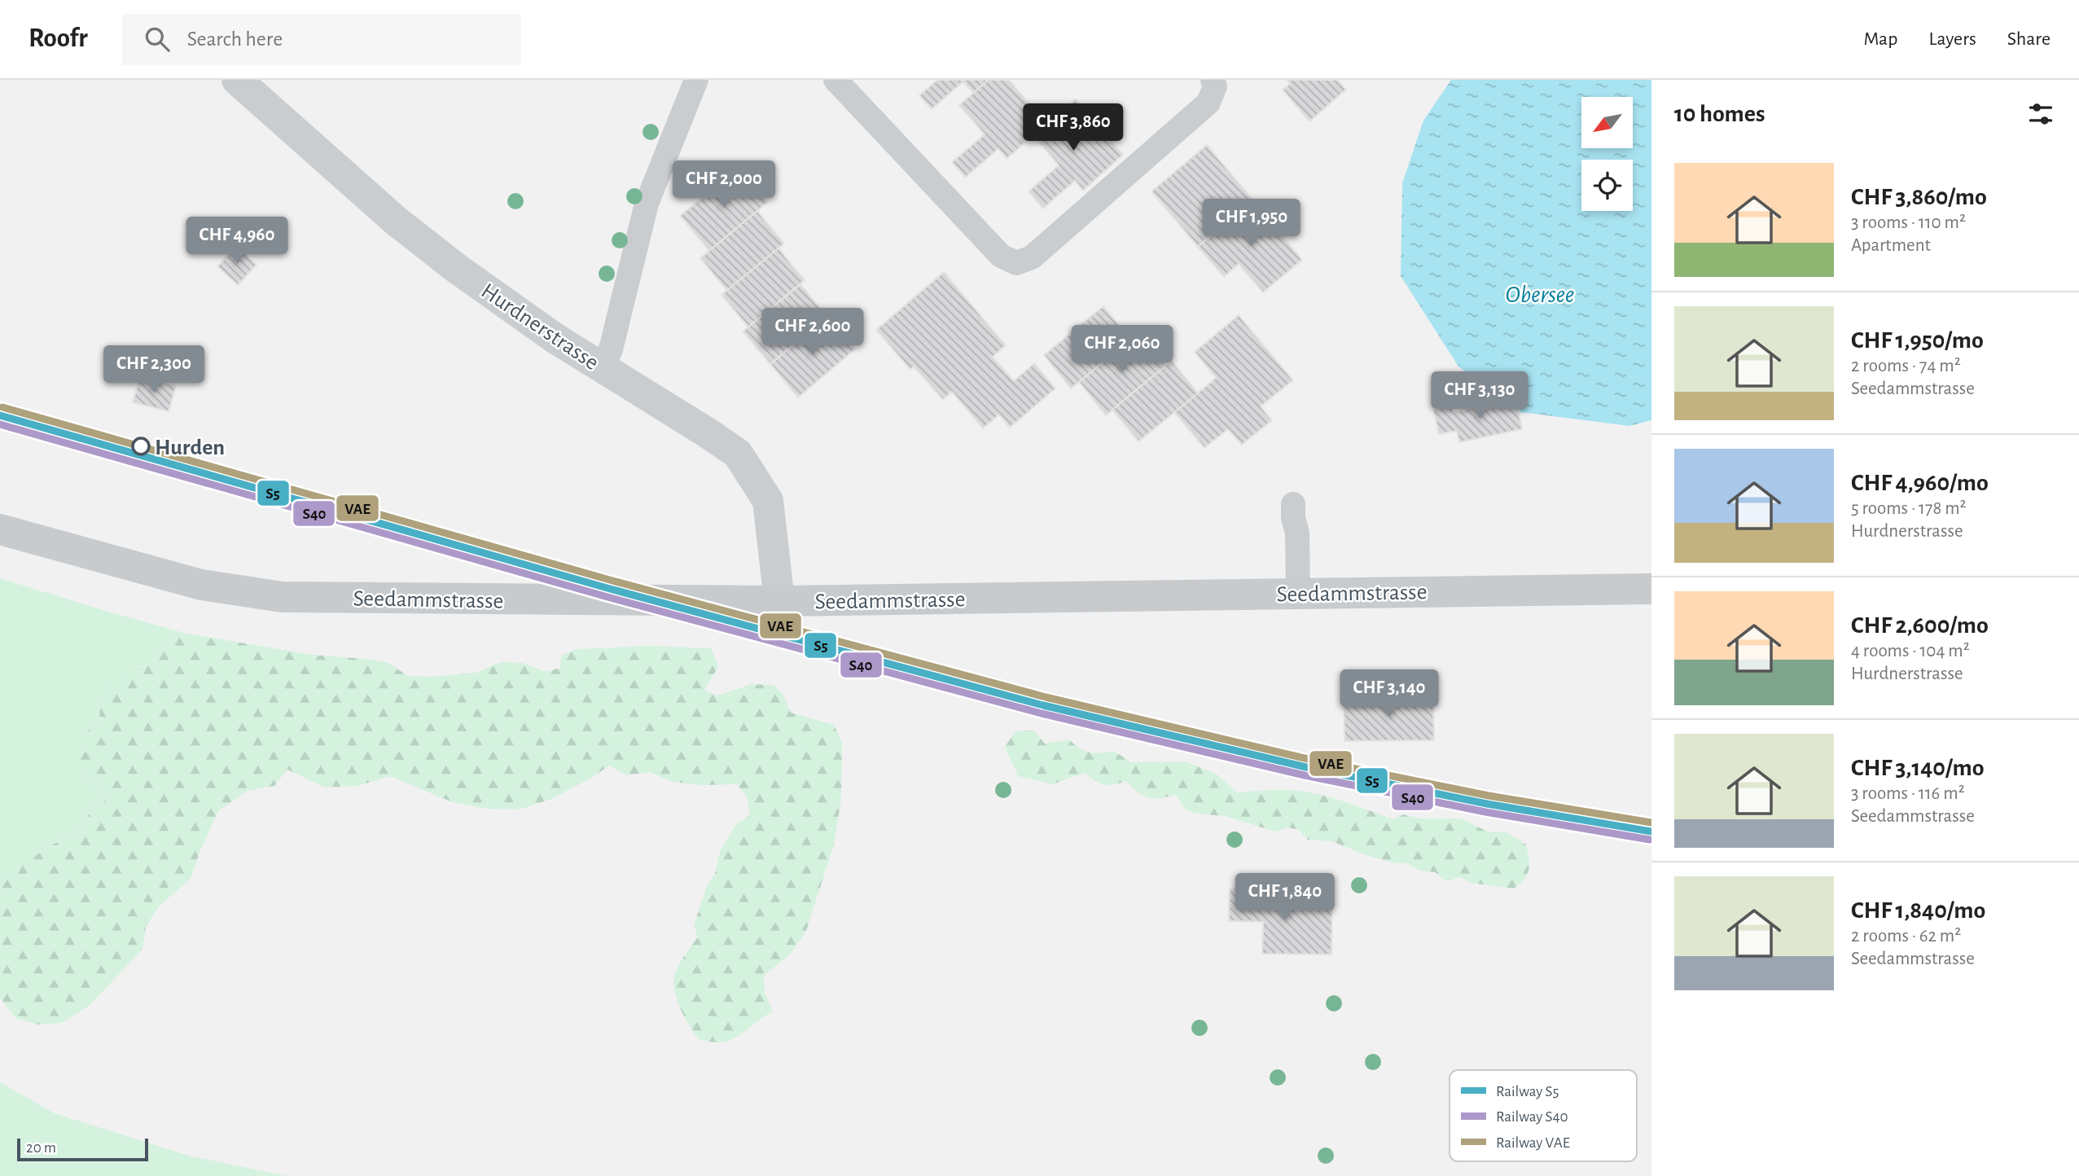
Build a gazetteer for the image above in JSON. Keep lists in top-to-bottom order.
{
  "streets": {
    "main road": ["Seedammstrasse"],
    "street": ["Hurdnerstrasse"]
  },
  "crossings": [
    ["Hurdnerstrasse", "Seedammstrasse"]
  ],
  "water": ["Obersee"],
  "places": ["Hurden"],
  "lines": ["rail line VAE", "rail line S5", "rail line S40"],
  "legend": ["Railway S5", "Railway S40", "Railway VAE"],
  "scale_bar": "20 m",
  "north": "bottom left",
  "page": {
    "header": "Roofr",
    "search": "Search here",
    "nav": ["Map", "Layers", "Share"],
    "heading": "10 homes",
    "price": [
      "CHF 3,860",
      "CHF 2,000",
      "CHF 1,950",
      "CHF 4,960",
      "CHF 2,600",
      "CHF 2,060",
      "CHF 2,300",
      "CHF 3,130",
      "CHF 3,140",
      "CHF 1,840"
    ],
    "list": [
      {
        "name": "CHF 3,860/mo",
        "note": "3 rooms · 110 m² · Apartment"
      },
      {
        "name": "CHF 1,950/mo",
        "note": "2 rooms · 74 m² · Seedammstrasse"
      },
      {
        "name": "CHF 4,960/mo",
        "note": "5 rooms · 178 m² · Hurdnerstrasse"
      },
      {
        "name": "CHF 2,600/mo",
        "note": "4 rooms · 104 m² · Hurdnerstrasse"
      },
      {
        "name": "CHF 3,140/mo",
        "note": "3 rooms · 116 m² · Seedammstrasse"
      },
      {
        "name": "CHF 1,840/mo",
        "note": "2 rooms · 62 m² · Seedammstrasse"
      }
    ],
    "scale": "20 m"
  }
}
